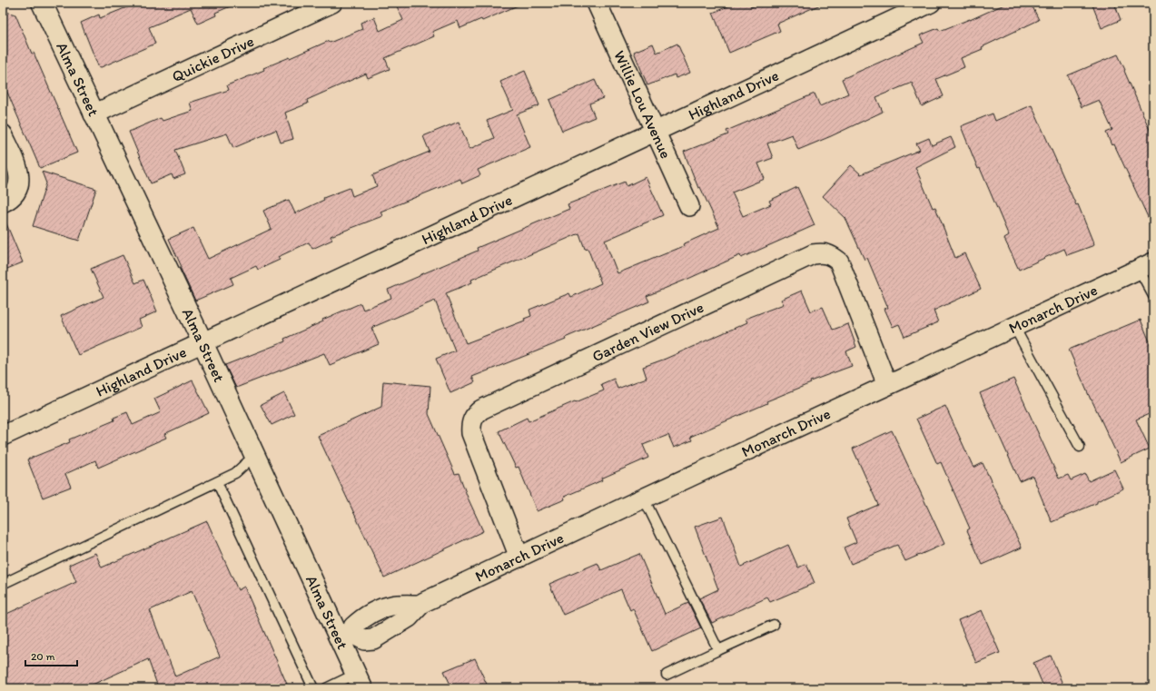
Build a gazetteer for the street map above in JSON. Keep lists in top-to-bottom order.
{
  "streets": {
    "street": [
      "Quickie Drive",
      "Alma Street",
      "Highland Drive",
      "Willie Lou Avenue",
      "Monarch Drive",
      "Garden View Drive"
    ]
  },
  "crossings": [
    ["Quickie Drive", "Alma Street"],
    ["Alma Street", "Highland Drive"],
    ["Alma Street", "Monarch Drive"],
    ["Highland Drive", "Willie Lou Avenue"],
    ["Monarch Drive", "Garden View Drive"]
  ],
  "scale_bar": "20 m"
}
